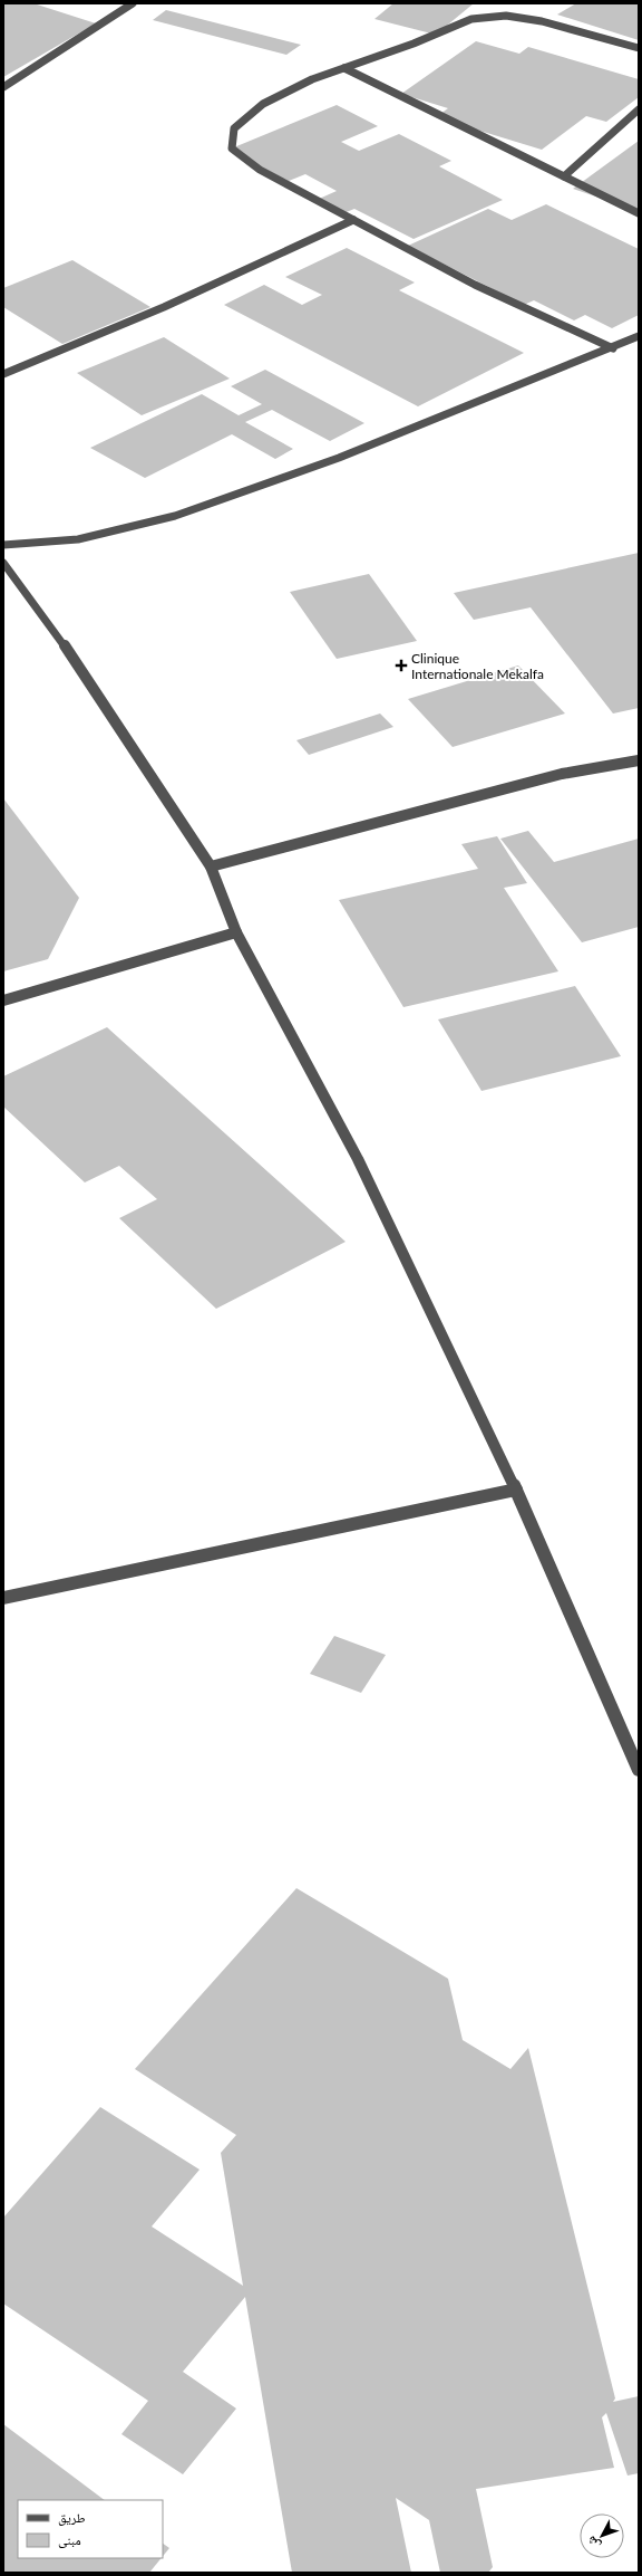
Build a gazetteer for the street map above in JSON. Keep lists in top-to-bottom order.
{
  "places": {
    "health": ["Clinique Internationale Mekalfa"]
  },
  "legend": ["طريق", "مبنى"],
  "north": "bottom left"
}
